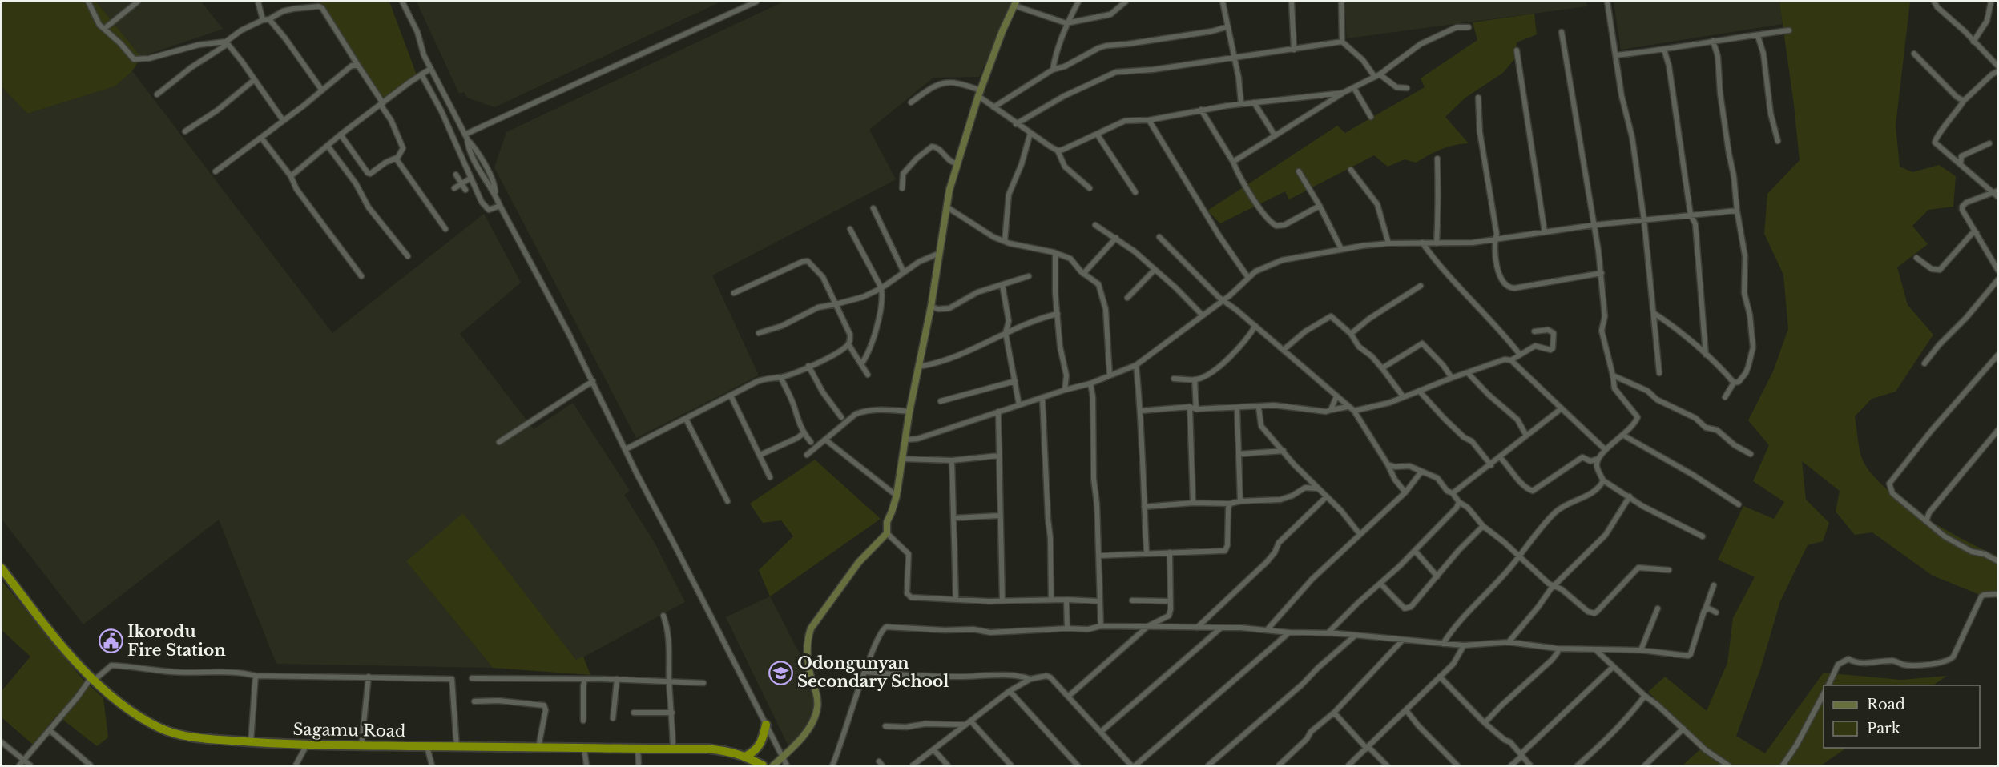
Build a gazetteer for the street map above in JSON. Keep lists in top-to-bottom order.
{
  "streets": {
    "highway": ["Sagamu Road"]
  },
  "places": {
    "public building": ["Ikorodu Fire Station"],
    "school or university": ["Odongunyan Secondary School"]
  },
  "legend": ["Road", "Park"]
}
